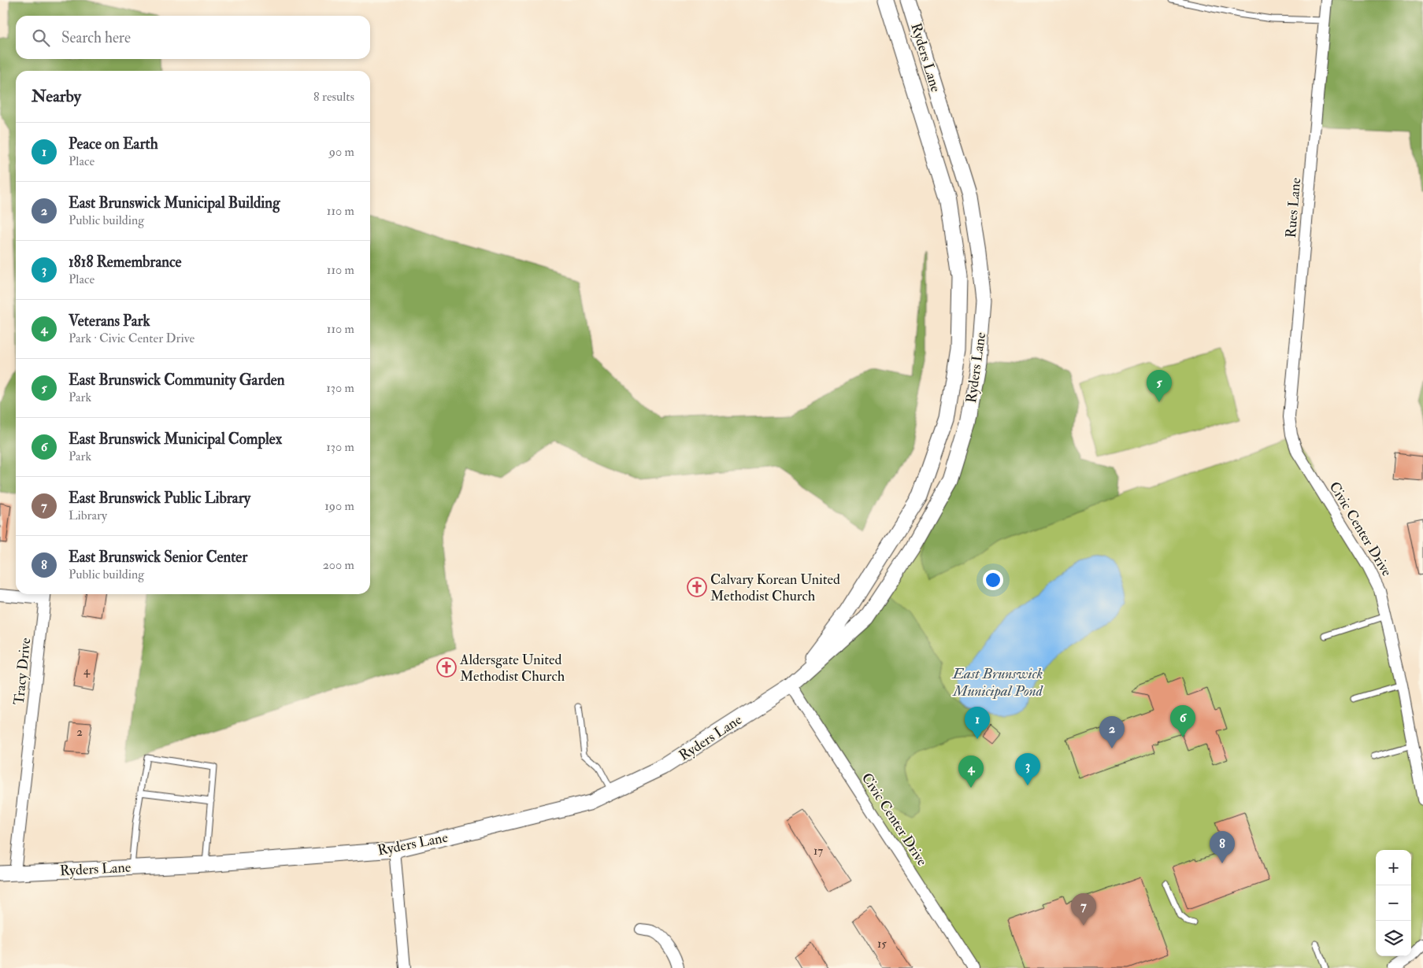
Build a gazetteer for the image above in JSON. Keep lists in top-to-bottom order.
{
  "streets": {
    "main road": ["Ryders Lane"],
    "street": ["Rues Lane", "Civic Center Drive", "Tracy Drive"]
  },
  "crossings": [
    ["Ryders Lane", "Civic Center Drive"],
    ["Ryders Lane", "Tracy Drive"],
    ["Rues Lane", "Civic Center Drive"]
  ],
  "water": ["East Brunswick Municipal Pond"],
  "places": {
    "church": ["Calvary Korean United Methodist Church", "Aldersgate United Methodist Church"]
  },
  "house_numbers": [
    "4",
    "2",
    "17",
    "15"
  ],
  "page": {
    "search": "Search here",
    "heading": ["Nearby", "8 results"],
    "list": [
      {
        "mark": "1",
        "name": "Peace on Earth",
        "note": "Place",
        "value": "90 m"
      },
      {
        "mark": "2",
        "name": "East Brunswick Municipal Building",
        "note": "Public building",
        "value": "110 m"
      },
      {
        "mark": "3",
        "name": "1818 Remembrance",
        "note": "Place",
        "value": "110 m"
      },
      {
        "mark": "4",
        "name": "Veterans Park",
        "note": "Park · Civic Center Drive",
        "value": "110 m"
      },
      {
        "mark": "5",
        "name": "East Brunswick Community Garden",
        "note": "Park",
        "value": "130 m"
      },
      {
        "mark": "6",
        "name": "East Brunswick Municipal Complex",
        "note": "Park",
        "value": "130 m"
      },
      {
        "mark": "7",
        "name": "East Brunswick Public Library",
        "note": "Library",
        "value": "190 m"
      },
      {
        "mark": "8",
        "name": "East Brunswick Senior Center",
        "note": "Public building",
        "value": "200 m"
      }
    ],
    "pins": [
      "5",
      "6",
      "1",
      "2",
      "3",
      "4",
      "8",
      "7"
    ],
    "map_buttons": ["+", "−"]
  }
}
